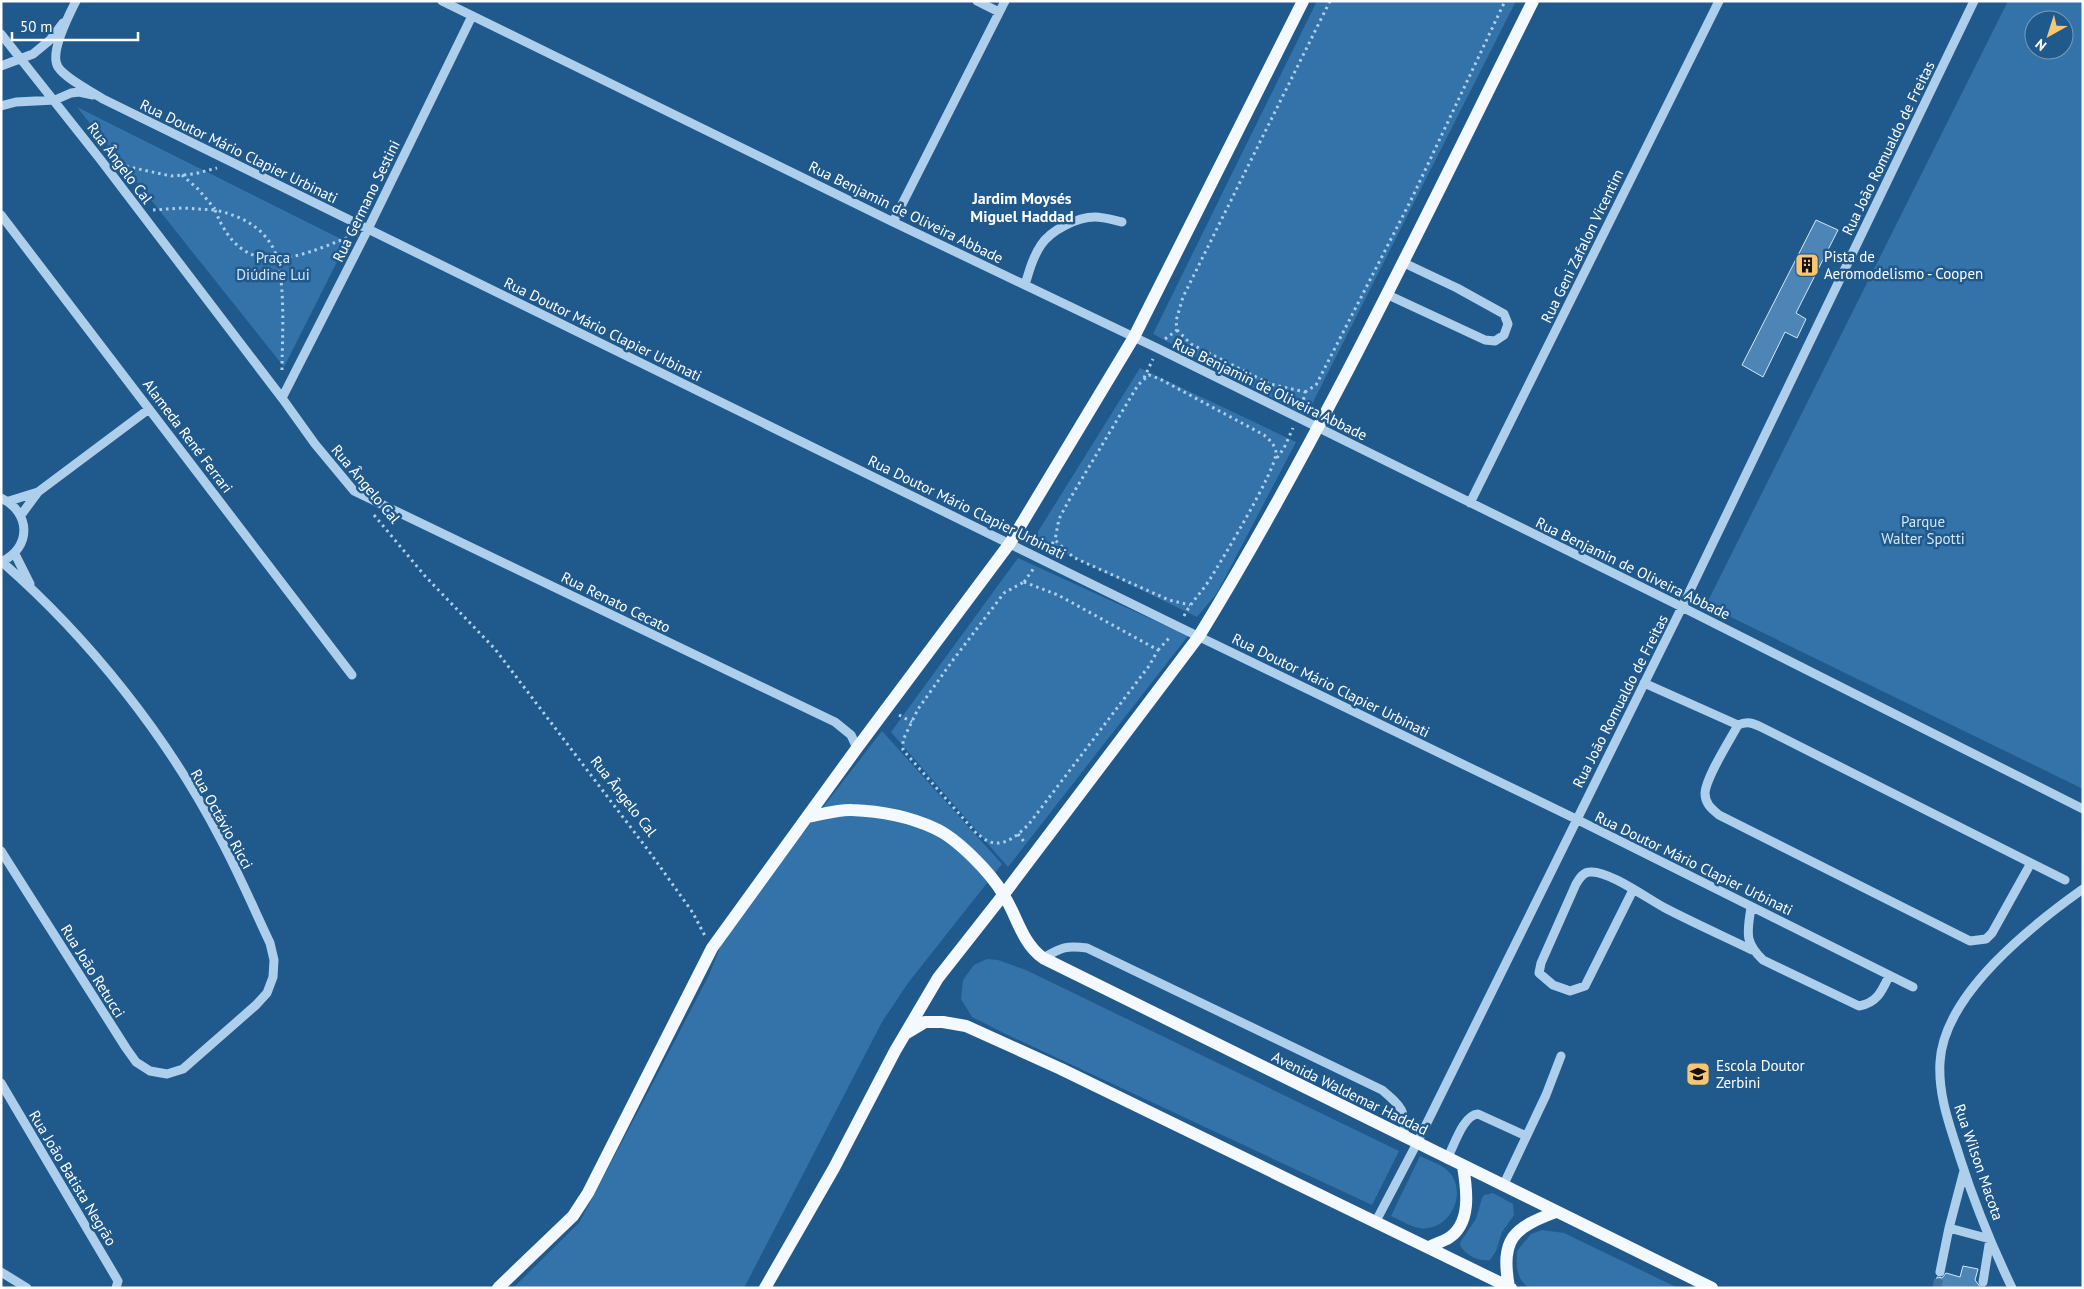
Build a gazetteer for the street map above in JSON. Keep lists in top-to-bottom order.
{
  "streets": {
    "main road": ["Avenida Waldemar Haddad"],
    "street": [
      "Rua João Romualdo de Freitas",
      "Rua Doutor Mário Clapier Urbinati",
      "Rua Ângelo Cal",
      "Rua Germano Sestini",
      "Rua Benjamin de Oliveira Abbade",
      "Rua Geni Zafalon Vicentim",
      "Alameda René Ferrari",
      "Rua Renato Cecato",
      "Rua Octávio Ricci",
      "Rua João Retucci",
      "Rua Wilson Macota",
      "Rua João Batista Negrão"
    ]
  },
  "crossings": [
    ["Rua João Romualdo de Freitas", "Rua Doutor Mário Clapier Urbinati"],
    ["Rua João Romualdo de Freitas", "Rua Benjamin de Oliveira Abbade"],
    ["Rua João Romualdo de Freitas", "Avenida Waldemar Haddad"],
    ["Rua Doutor Mário Clapier Urbinati", "Rua Germano Sestini"],
    ["Rua Ângelo Cal", "Rua Germano Sestini"],
    ["Rua Ângelo Cal", "Rua Renato Cecato"],
    ["Rua Germano Sestini", "Rua Benjamin de Oliveira Abbade"],
    ["Rua Benjamin de Oliveira Abbade", "Rua Geni Zafalon Vicentim"],
    ["Rua Octávio Ricci", "Rua João Retucci"]
  ],
  "districts": ["Jardim Moysés Miguel Haddad"],
  "parks": ["Praça Diúdine Lui", "Parque Walter Spotti"],
  "places": {
    "building": ["Pista de Aeromodelismo - Coopen"],
    "school or university": ["Escola Doutor Zerbini"]
  },
  "scale_bar": "50 m",
  "north": "bottom left"
}
